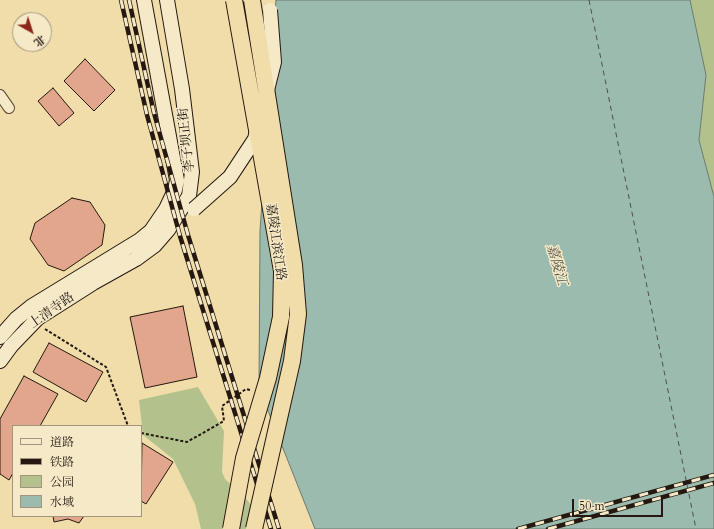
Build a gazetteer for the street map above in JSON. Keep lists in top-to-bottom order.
{
  "streets": {
    "main road": ["李子坝正街", "嘉陵江滨江路", "上清寺路"]
  },
  "crossings": [
    ["李子坝正街", "上清寺路"]
  ],
  "water": ["嘉陵江"],
  "legend": [
    "道路",
    "铁路",
    "公园",
    "水域"
  ],
  "scale_bar": "50 m",
  "north": "bottom right"
}
